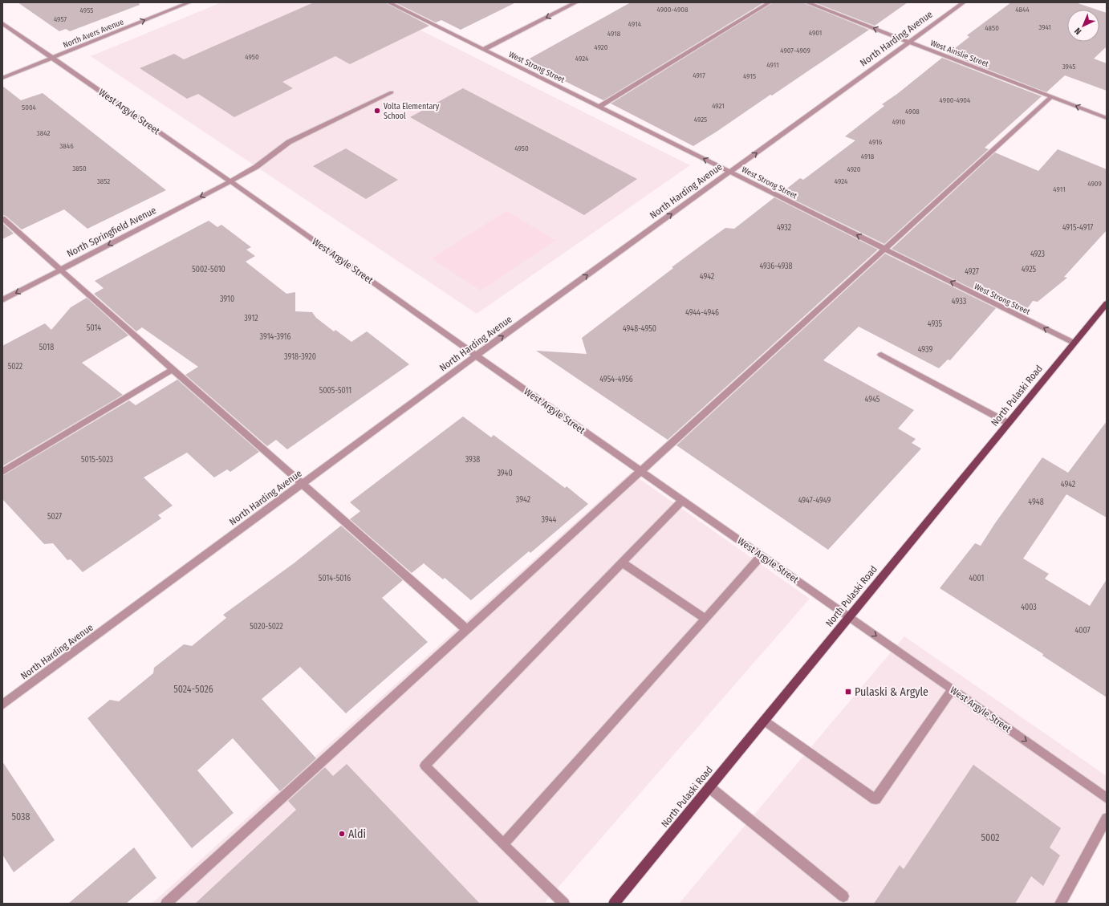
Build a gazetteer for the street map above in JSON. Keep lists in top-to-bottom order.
{
  "streets": {
    "main road": ["North Pulaski Road"],
    "street": [
      "North Avers Avenue",
      "North Harding Avenue",
      "West Ainslie Street",
      "West Strong Street",
      "West Argyle Street",
      "North Springfield Avenue"
    ]
  },
  "crossings": [
    ["North Avers Avenue", "West Argyle Street"],
    ["North Harding Avenue", "West Ainslie Street"],
    ["North Harding Avenue", "West Strong Street"],
    ["North Harding Avenue", "West Argyle Street"],
    ["West Strong Street", "North Pulaski Road"],
    ["West Argyle Street", "North Springfield Avenue"],
    ["West Argyle Street", "North Pulaski Road"]
  ],
  "one_way": [
    "North Avers Avenue",
    "North Harding Avenue",
    "West Ainslie Street",
    "West Strong Street",
    "North Springfield Avenue"
  ],
  "places": {
    "other": ["Volta Elementary School", "Aldi"],
    "transit": ["Pulaski & Argyle"]
  },
  "house_numbers": [
    "4900-4908",
    "4844",
    "4955",
    "4957",
    "4914",
    "3941",
    "4850",
    "4901",
    "4918",
    "4920",
    "4907-4909",
    "4950",
    "4924",
    "4911",
    "3945",
    "4917",
    "4915",
    "4900-4904",
    "4921",
    "5004",
    "4908",
    "4925",
    "4910",
    "3842",
    "4916",
    "3846",
    "4950",
    "4918",
    "3850",
    "4920",
    "3852",
    "4924",
    "4909",
    "4911",
    "4932",
    "4915-4917",
    "4923",
    "4936-4938",
    "5002-5010",
    "4925",
    "4927",
    "4942",
    "3910",
    "4933",
    "4944-4946",
    "3912",
    "4935",
    "5014",
    "4948-4950",
    "3914-3916",
    "5018",
    "4939",
    "3918-3920",
    "5022",
    "4954-4956",
    "5005-5011",
    "4945",
    "5015-5023",
    "3938",
    "3940",
    "4942",
    "3942",
    "4947-4949",
    "4948",
    "5027",
    "3944",
    "5014-5016",
    "4001",
    "4003",
    "5020-5022",
    "4007",
    "5024-5026",
    "5038",
    "5002"
  ],
  "north": "bottom left"
}
